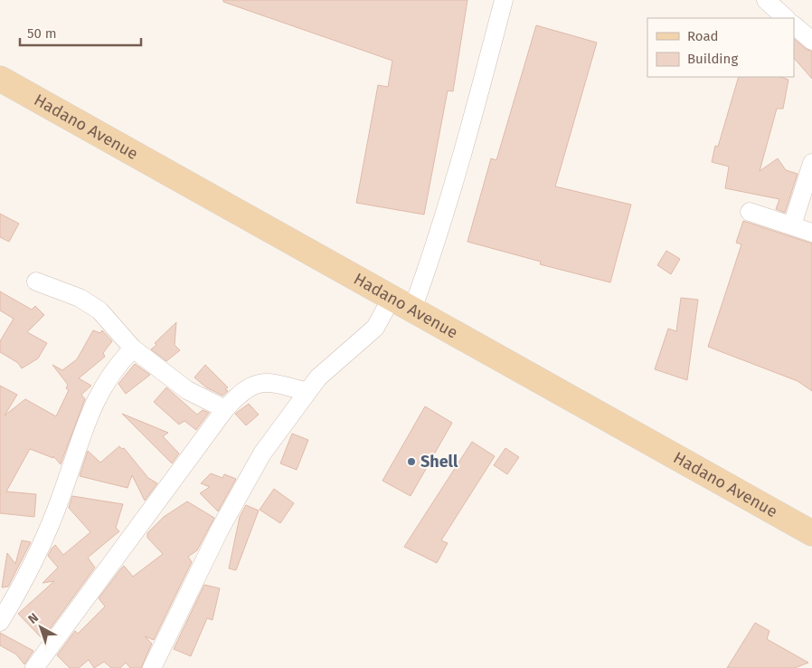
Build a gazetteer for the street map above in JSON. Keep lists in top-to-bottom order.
{
  "streets": {
    "main road": ["Hadano Avenue"]
  },
  "places": ["Shell"],
  "legend": ["Road", "Building"],
  "scale_bar": "50 m",
  "north": "top left"
}
